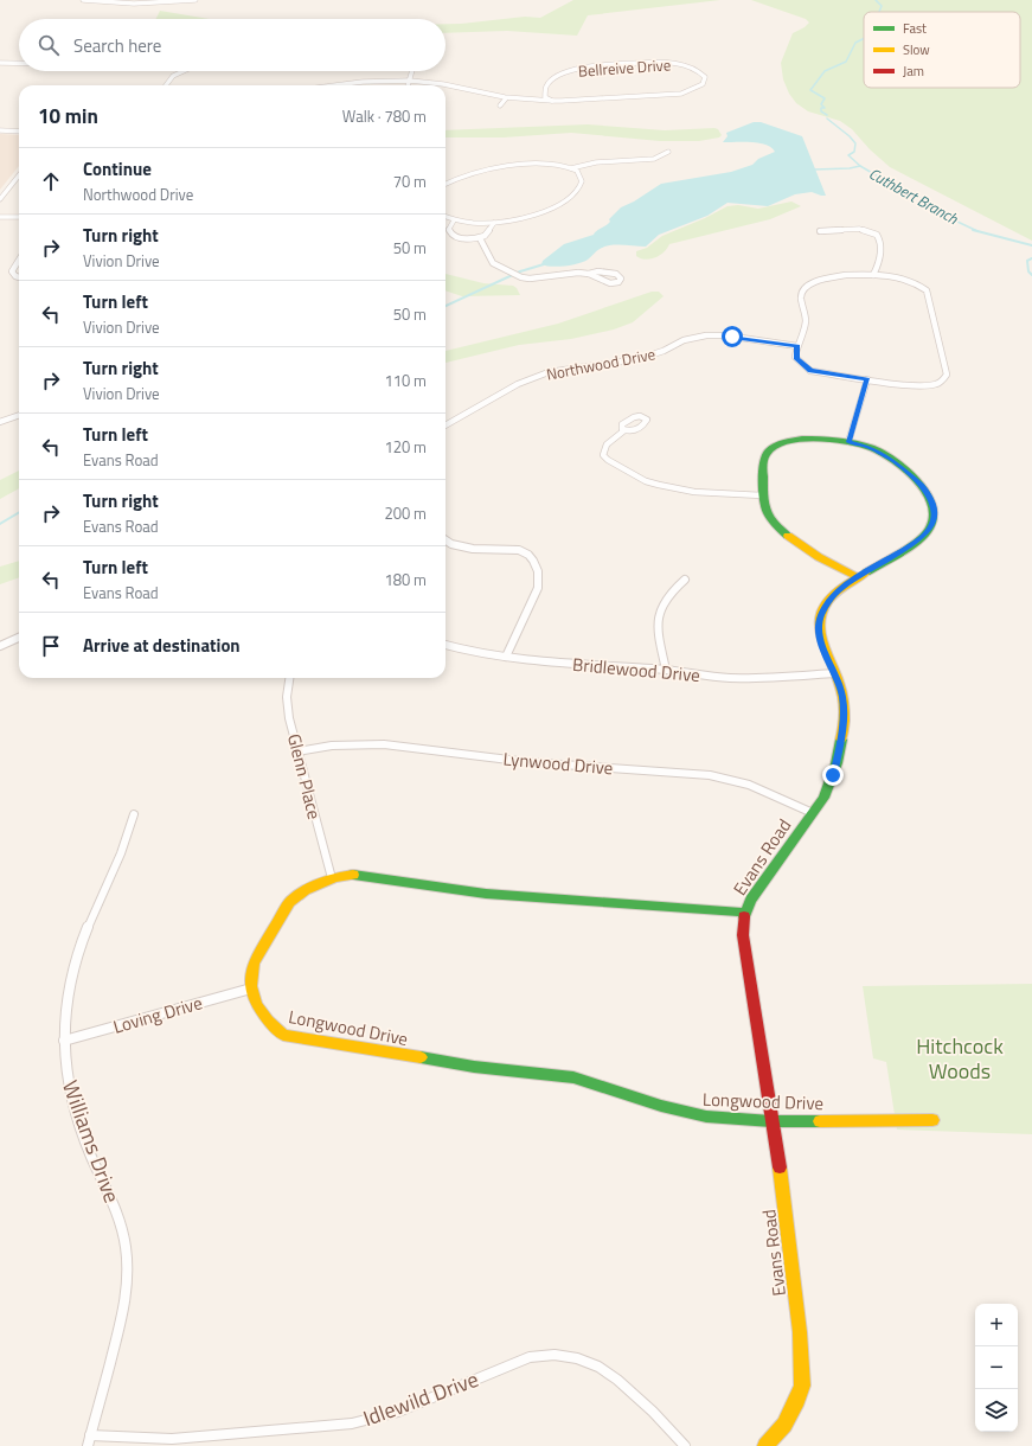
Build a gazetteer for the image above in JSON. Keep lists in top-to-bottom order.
{
  "streets": {
    "street": [
      "Bellreive Drive",
      "Northwood Drive",
      "Bridlewood Drive",
      "Lynwood Drive",
      "Glenn Place",
      "Evans Road",
      "Loving Drive",
      "Longwood Drive",
      "Williams Drive",
      "Idlewild Drive"
    ]
  },
  "crossings": [
    ["Bridlewood Drive", "Evans Road"],
    ["Lynwood Drive", "Glenn Place"],
    ["Lynwood Drive", "Evans Road"],
    ["Glenn Place", "Longwood Drive"],
    ["Evans Road", "Longwood Drive"],
    ["Loving Drive", "Longwood Drive"],
    ["Loving Drive", "Williams Drive"],
    ["Williams Drive", "Idlewild Drive"]
  ],
  "water": ["Cuthbert Branch"],
  "parks": ["Hitchcock Woods"],
  "legend": ["Fast", "Slow", "Jam"],
  "page": {
    "search": "Search here",
    "heading": ["10 min", "Walk · 780 m"],
    "list": [
      ["Continue", "Northwood Drive", "70 m"],
      ["Turn right", "Vivion Drive", "50 m"],
      ["Turn left", "Vivion Drive", "50 m"],
      ["Turn right", "Vivion Drive", "110 m"],
      ["Turn left", "Evans Road", "120 m"],
      ["Turn right", "Evans Road", "200 m"],
      ["Turn left", "Evans Road", "180 m"],
      "Arrive at destination"
    ],
    "map_buttons": ["+", "−"]
  }
}
